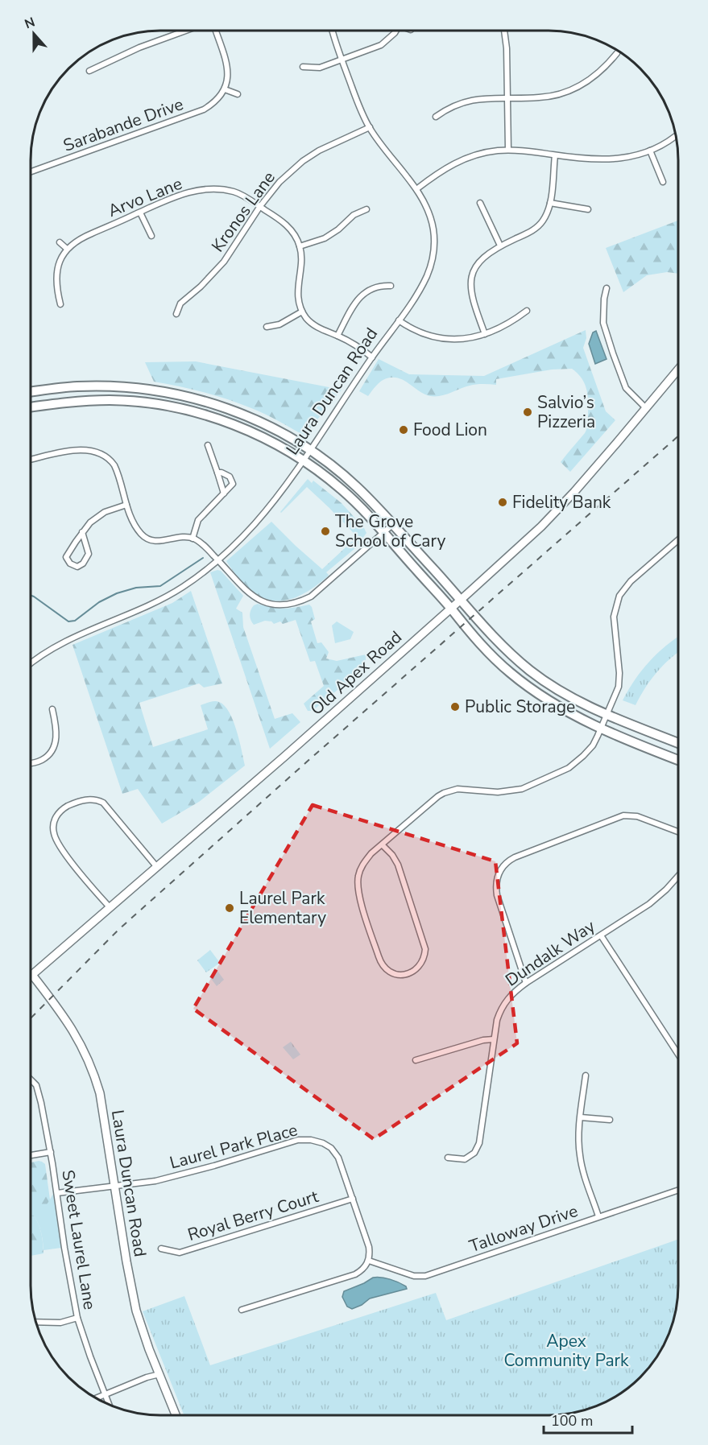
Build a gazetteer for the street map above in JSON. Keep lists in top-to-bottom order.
{
  "streets": {
    "main road": ["Laura Duncan Road", "Old Apex Road"],
    "street": [
      "Sarabande Drive",
      "Arvo Lane",
      "Kronos Lane",
      "Dundalk Way",
      "Laurel Park Place",
      "Royal Berry Court",
      "Talloway Drive",
      "Sweet Laurel Lane"
    ]
  },
  "crossings": [
    ["Arvo Lane", "Kronos Lane"],
    ["Kronos Lane", "Laura Duncan Road"],
    ["Laura Duncan Road", "Old Apex Road"],
    ["Laura Duncan Road", "Laurel Park Place"],
    ["Laurel Park Place", "Royal Berry Court"],
    ["Laurel Park Place", "Talloway Drive"],
    ["Laurel Park Place", "Sweet Laurel Lane"]
  ],
  "parks": ["Apex Community Park"],
  "places": [
    "Salvio’s Pizzeria",
    "Food Lion",
    "Fidelity Bank",
    "The Grove School of Cary",
    "Public Storage",
    "Laurel Park Elementary"
  ],
  "scale_bar": "100 m",
  "north": "top"
}
